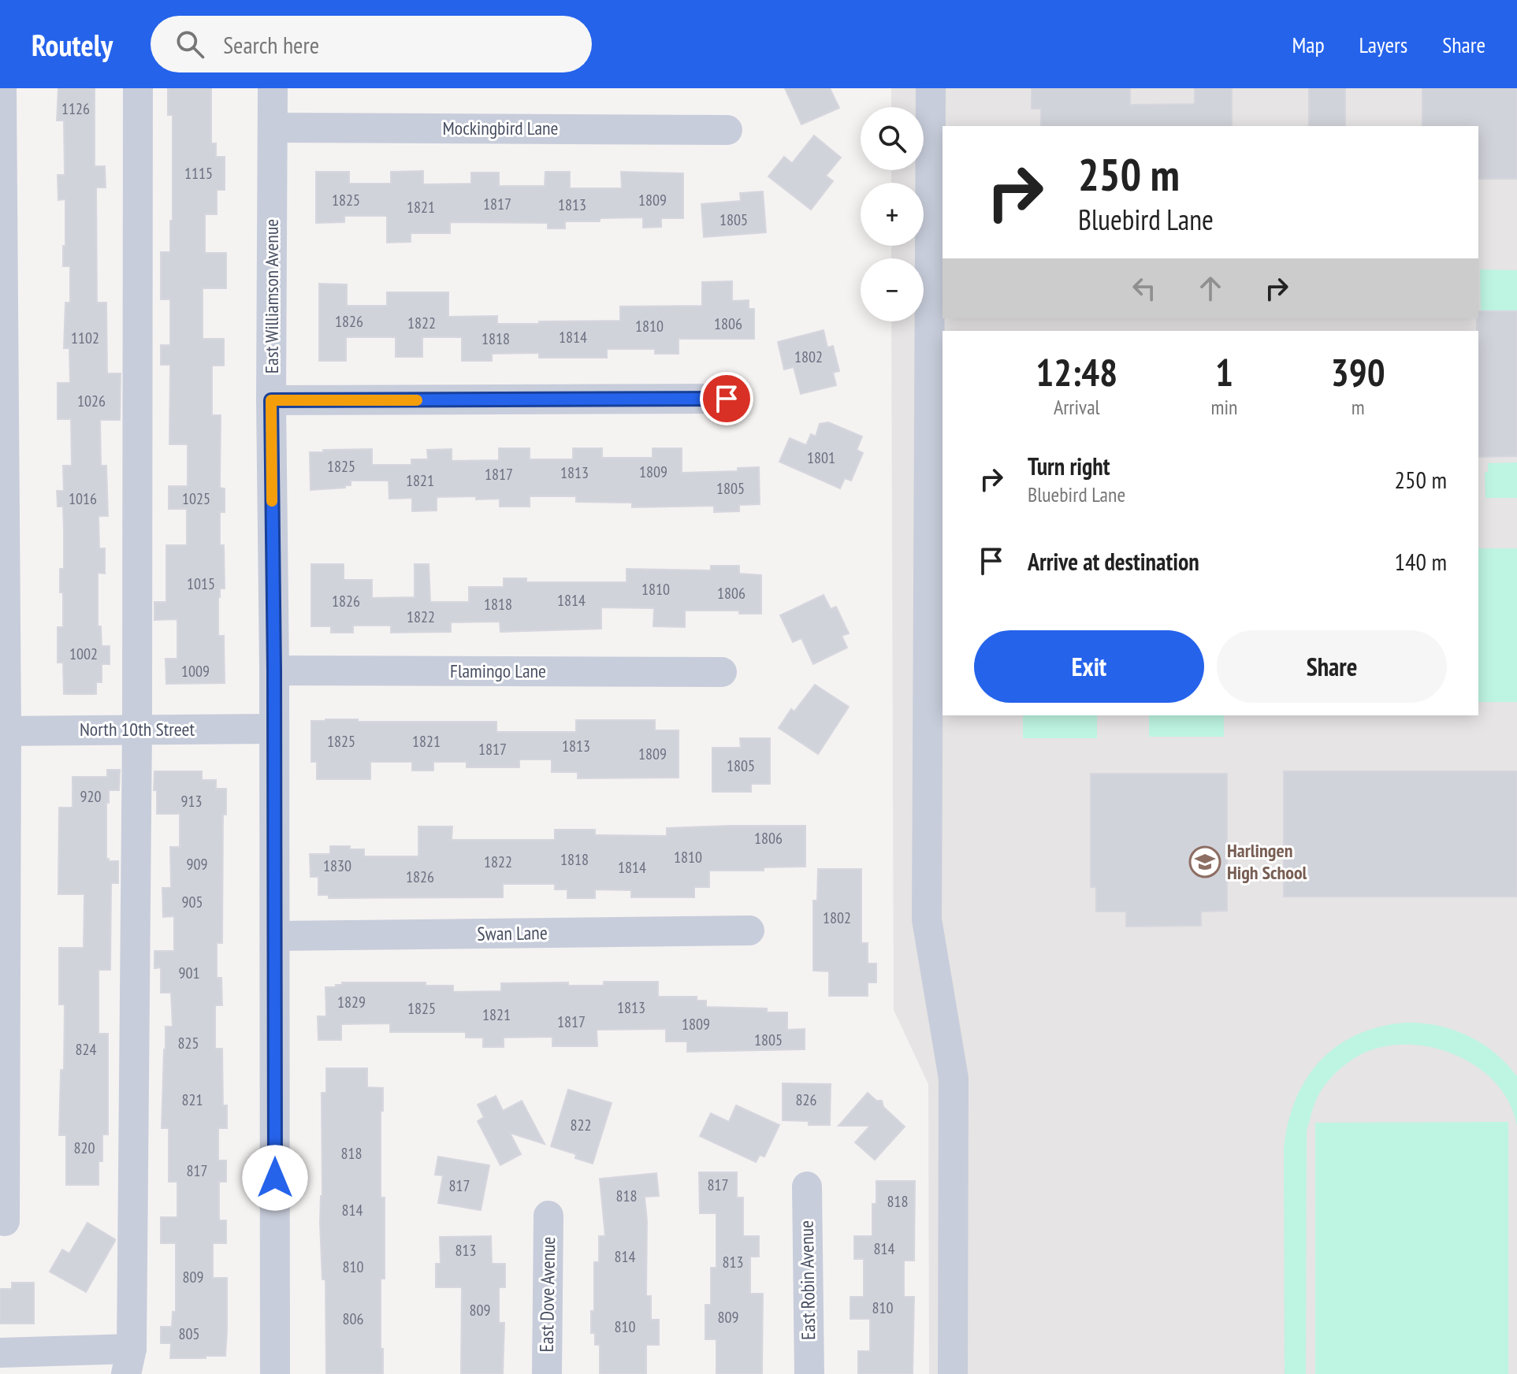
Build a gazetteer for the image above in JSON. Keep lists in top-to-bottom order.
{
  "streets": {
    "street": [
      "Mockingbird Lane",
      "East Williamson Avenue",
      "Flamingo Lane",
      "North 10th Street",
      "Swan Lane",
      "East Robin Avenue",
      "East Dove Avenue"
    ]
  },
  "crossings": [
    ["Mockingbird Lane", "East Williamson Avenue"],
    ["East Williamson Avenue", "Flamingo Lane"],
    ["East Williamson Avenue", "North 10th Street"],
    ["East Williamson Avenue", "Swan Lane"]
  ],
  "places": {
    "school or university": ["Harlingen High School"]
  },
  "house_numbers": [
    "1126",
    "1115",
    "1825",
    "1809",
    "1817",
    "1813",
    "1821",
    "1805",
    "1826",
    "1822",
    "1806",
    "1810",
    "1814",
    "1102",
    "1818",
    "1802",
    "1026",
    "1801",
    "1825",
    "1809",
    "1813",
    "1817",
    "1821",
    "1805",
    "1016",
    "1025",
    "1015",
    "1810",
    "1806",
    "1814",
    "1826",
    "1818",
    "1822",
    "1002",
    "1009",
    "1825",
    "1821",
    "1813",
    "1817",
    "1809",
    "1805",
    "920",
    "913",
    "1806",
    "1810",
    "1818",
    "1822",
    "909",
    "1830",
    "1814",
    "1826",
    "905",
    "1802",
    "901",
    "1829",
    "1813",
    "1825",
    "1821",
    "1817",
    "1809",
    "1805",
    "825",
    "824",
    "821",
    "826",
    "822",
    "820",
    "818",
    "817",
    "817",
    "817",
    "818",
    "818",
    "814",
    "814",
    "813",
    "814",
    "813",
    "810",
    "809",
    "810",
    "809",
    "809",
    "806",
    "810",
    "805"
  ],
  "page": {
    "header": "Routely",
    "search": "Search here",
    "nav": ["Map", "Layers", "Share"],
    "map_buttons": ["+", "−"],
    "turn": ["250 m", "Bluebird Lane"],
    "eta": [
      "12:48",
      "Arrival",
      "1",
      "min",
      "390",
      "m"
    ],
    "list": [
      {
        "name": "Turn right",
        "note": "Bluebird Lane",
        "value": "250 m"
      },
      {
        "name": "Arrive at destination",
        "value": "140 m"
      }
    ],
    "buttons": ["Exit", "Share"]
  }
}
